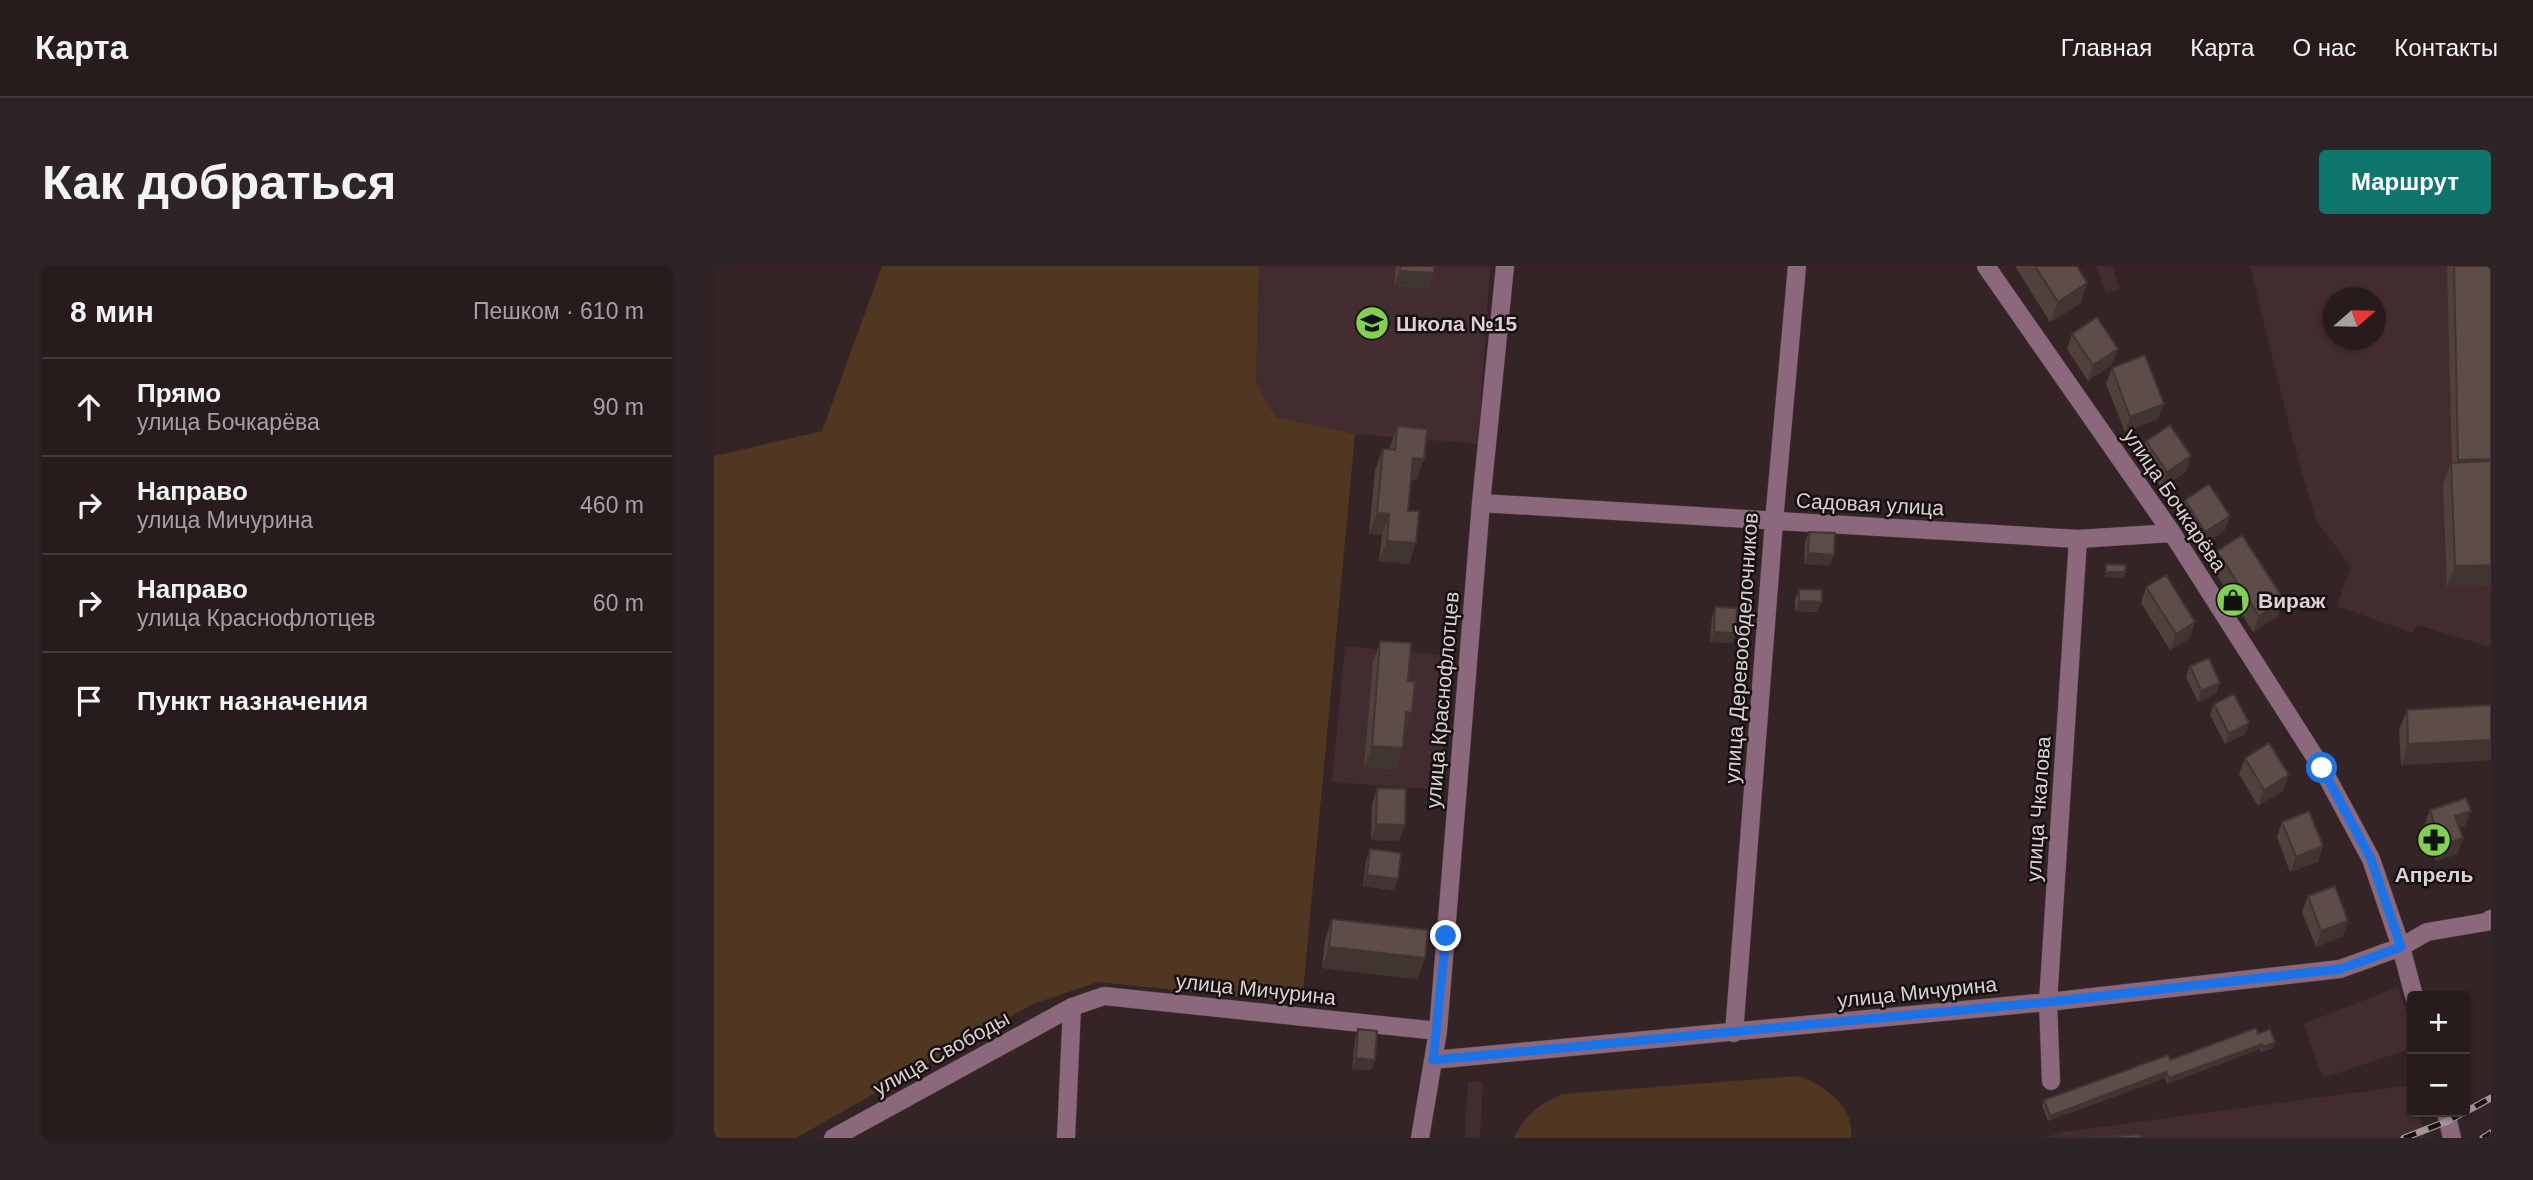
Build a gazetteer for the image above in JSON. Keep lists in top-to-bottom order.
{
  "streets": {
    "street": [
      "улица Бочкарёва",
      "Садовая улица",
      "улица Деревообделочников",
      "улица Краснофлотцев",
      "улица Чкалова",
      "улица Мичурина",
      "улица Свободы"
    ]
  },
  "crossings": [
    ["улица Бочкарёва", "Садовая улица"],
    ["улица Бочкарёва", "улица Мичурина"],
    ["Садовая улица", "улица Деревообделочников"],
    ["Садовая улица", "улица Краснофлотцев"],
    ["Садовая улица", "улица Чкалова"],
    ["улица Деревообделочников", "улица Мичурина"],
    ["улица Краснофлотцев", "улица Мичурина"],
    ["улица Чкалова", "улица Мичурина"],
    ["улица Мичурина", "улица Свободы"]
  ],
  "places": {
    "school or university": ["Школа №15"],
    "shop": ["Вираж"],
    "pharmacy": ["Апрель"]
  },
  "north": "right",
  "page": {
    "header": "Карта",
    "nav": [
      "Главная",
      "Карта",
      "О нас",
      "Контакты"
    ],
    "buttons": "Маршрут",
    "title": "Как добраться",
    "heading": ["8 мин", "Пешком · 610 m"],
    "list": [
      ["Прямо", "улица Бочкарёва", "90 m"],
      ["Направо", "улица Мичурина", "460 m"],
      ["Направо", "улица Краснофлотцев", "60 m"],
      "Пункт назначения"
    ],
    "map_buttons": ["+", "−"]
  }
}
